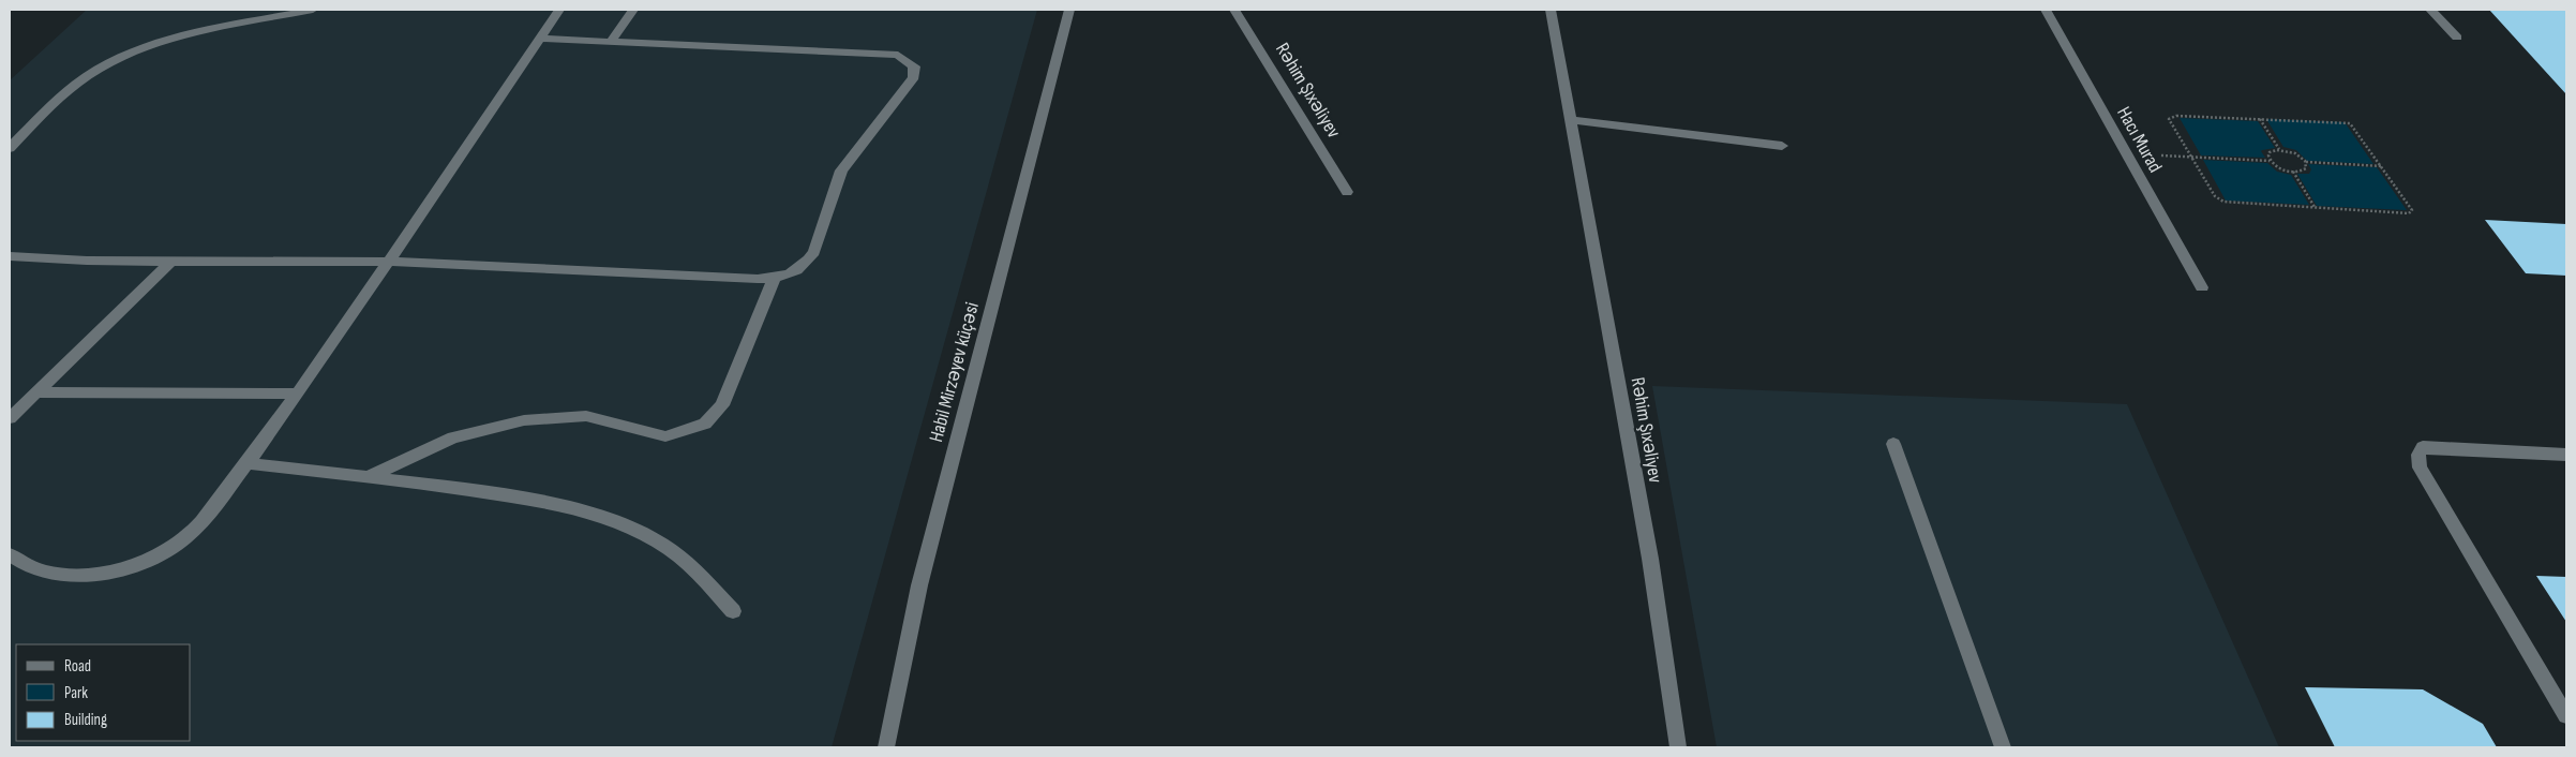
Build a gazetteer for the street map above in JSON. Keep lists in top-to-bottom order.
{
  "streets": {
    "street": ["Rəhim Şıxəliyev", "Hacı Murad", "Habil Mirzəyev küçəsi"]
  },
  "legend": ["Road", "Park", "Building"]
}
